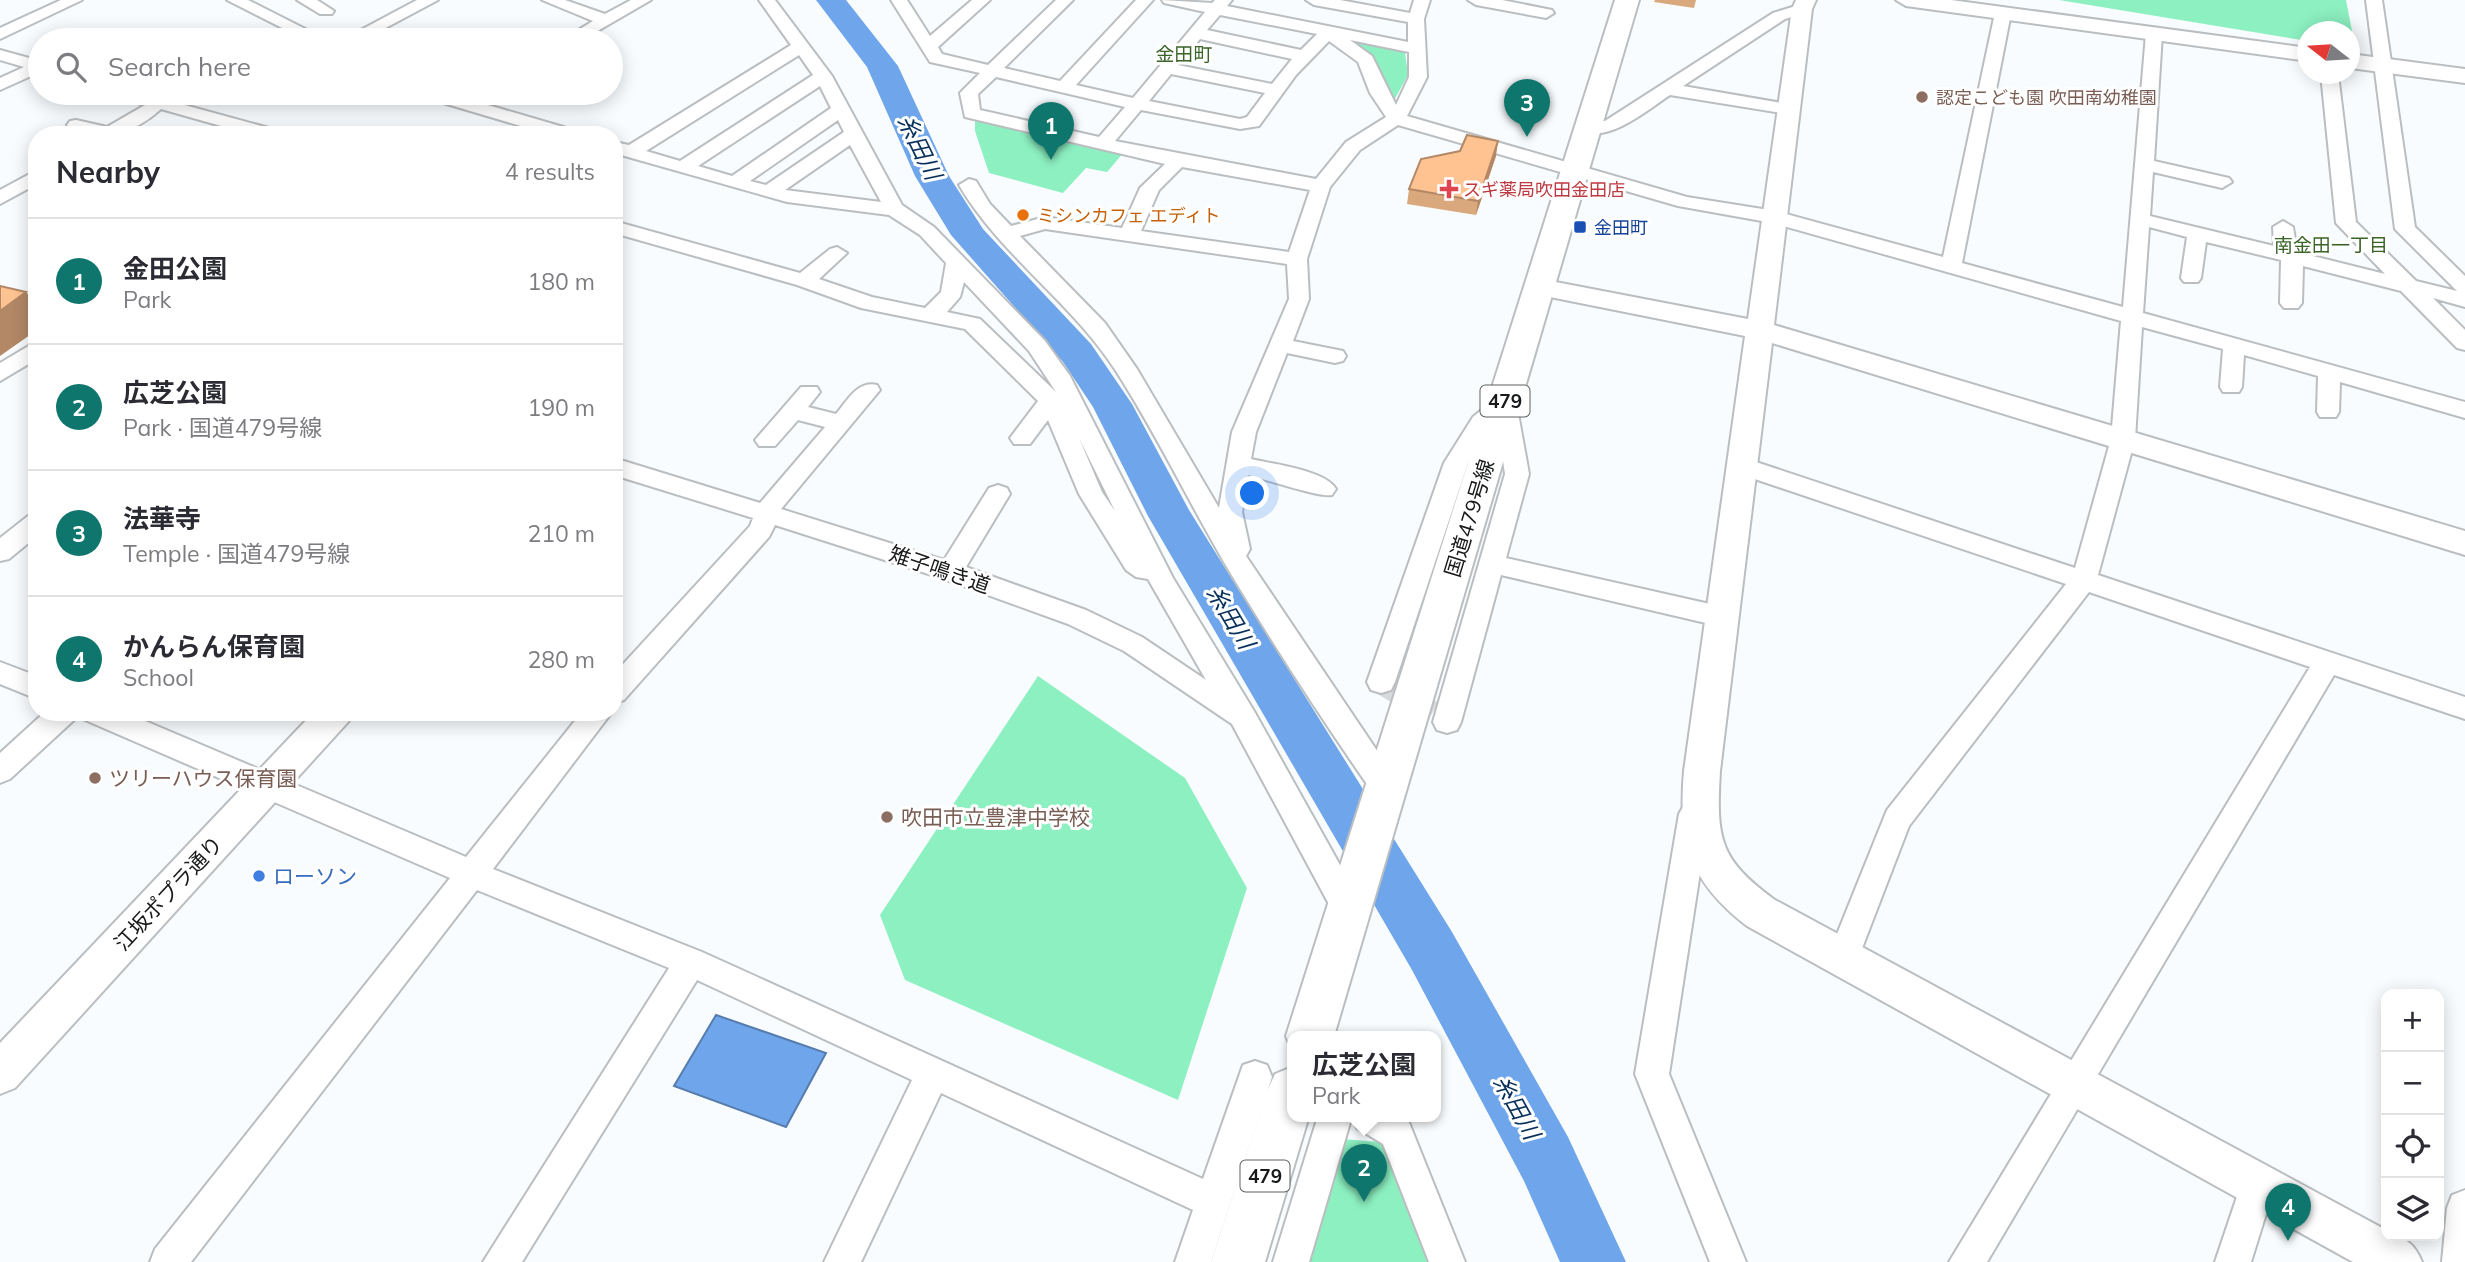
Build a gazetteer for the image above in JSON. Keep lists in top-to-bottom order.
{
  "streets": {
    "highway": ["479", "国道479号線"],
    "street": ["雉子鳴き道", "江坂ポプラ通り"]
  },
  "districts": ["金田町", "南金田一丁目"],
  "water": ["糸田川"],
  "places": {
    "other": [
      "認定こども園 吹田南幼稚園",
      "ミシンカフェ エディト",
      "ツリーハウス保育園",
      "吹田市立豊津中学校",
      "ローソン"
    ],
    "health": ["スギ薬局吹田金田店"],
    "transit": ["金田町"]
  },
  "north": "left",
  "page": {
    "search": "Search here",
    "pins": [
      "3",
      "1",
      "2",
      "4"
    ],
    "heading": ["Nearby", "4 results"],
    "list": [
      {
        "mark": "1",
        "name": "金田公園",
        "note": "Park",
        "value": "180 m"
      },
      {
        "mark": "2",
        "name": "広芝公園",
        "note": "Park · 国道479号線",
        "value": "190 m"
      },
      {
        "mark": "3",
        "name": "法華寺",
        "note": "Temple · 国道479号線",
        "value": "210 m"
      },
      {
        "mark": "4",
        "name": "かんらん保育園",
        "note": "School",
        "value": "280 m"
      }
    ],
    "map_buttons": ["+", "−"],
    "popup": ["広芝公園", "Park"]
  }
}
